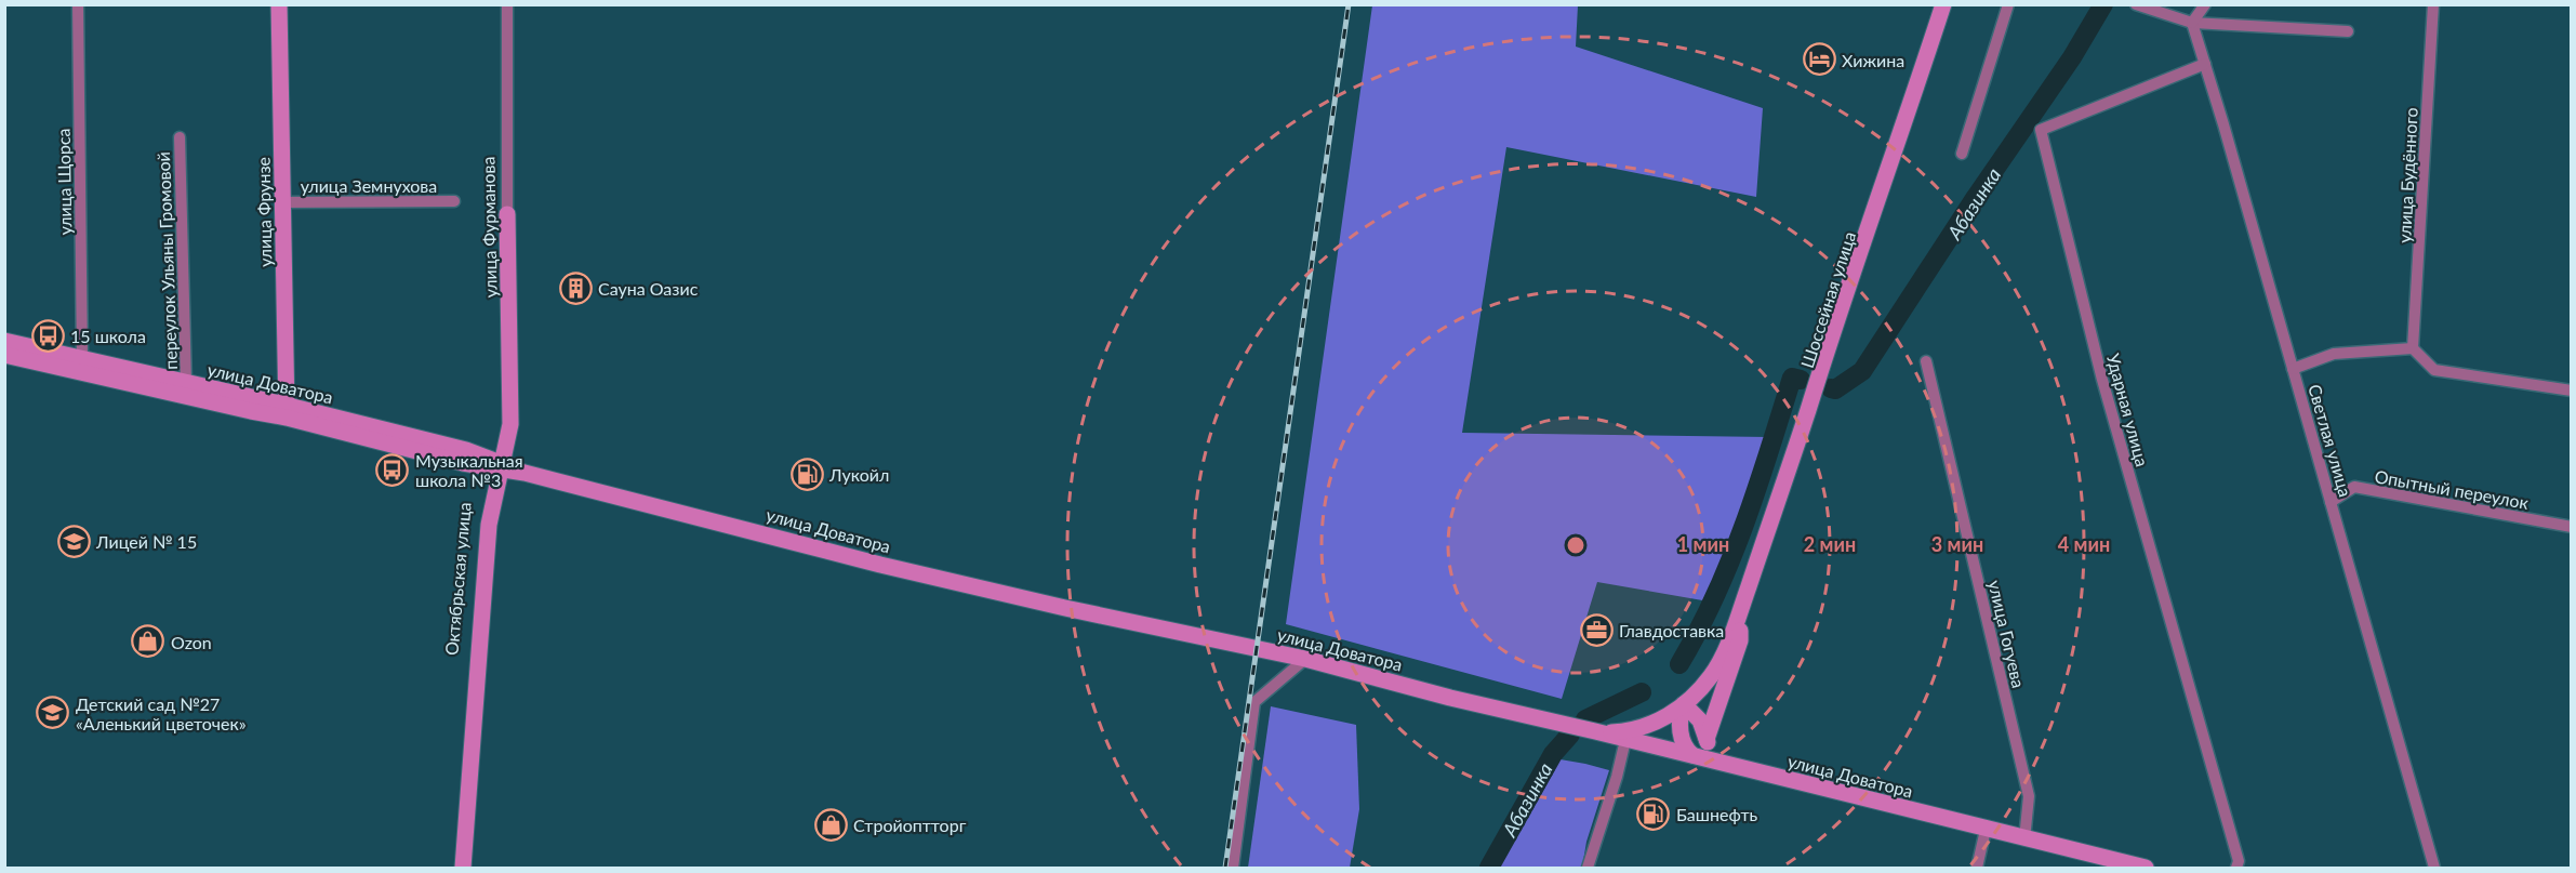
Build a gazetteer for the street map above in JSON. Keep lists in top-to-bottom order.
{
  "streets": {
    "main road": [
      "улица Фрунзе",
      "улица Фурманова",
      "Шоссейная улица",
      "улица Доватора",
      "Октябрьская улица"
    ],
    "street": [
      "улица Будённого",
      "улица Щорса",
      "улица Земнухова",
      "переулок Ульяны Громовой",
      "Ударная улица",
      "Светлая улица",
      "Опытный переулок",
      "улица Гогуева"
    ]
  },
  "crossings": [
    ["улица Щорса", "улица Доватора"],
    ["улица Земнухова", "улица Фрунзе"],
    ["улица Фрунзе", "улица Доватора"],
    ["улица Фурманова", "улица Доватора"],
    ["улица Фурманова", "Октябрьская улица"],
    ["переулок Ульяны Громовой", "улица Доватора"],
    ["улица Доватора", "Октябрьская улица"],
    ["улица Доватора", "улица Гогуева"],
    ["Ударная улица", "Светлая улица"],
    ["Светлая улица", "Опытный переулок"]
  ],
  "water": ["Абазинка"],
  "places": {
    "hotel": ["Хижина"],
    "building": ["Сауна Оазис"],
    "bus stop": ["15 школа", "Музыкальная школа №3"],
    "fuel station": ["Лукойл", "Башнефть"],
    "school or university": ["Лицей № 15", "Детский сад №27 «Аленький цветочек»"],
    "office": ["Главдоставка"],
    "shop": ["Ozon", "Стройоптторг"]
  },
  "rings": [
    "1 мин",
    "2 мин",
    "3 мин",
    "4 мин"
  ]
}
